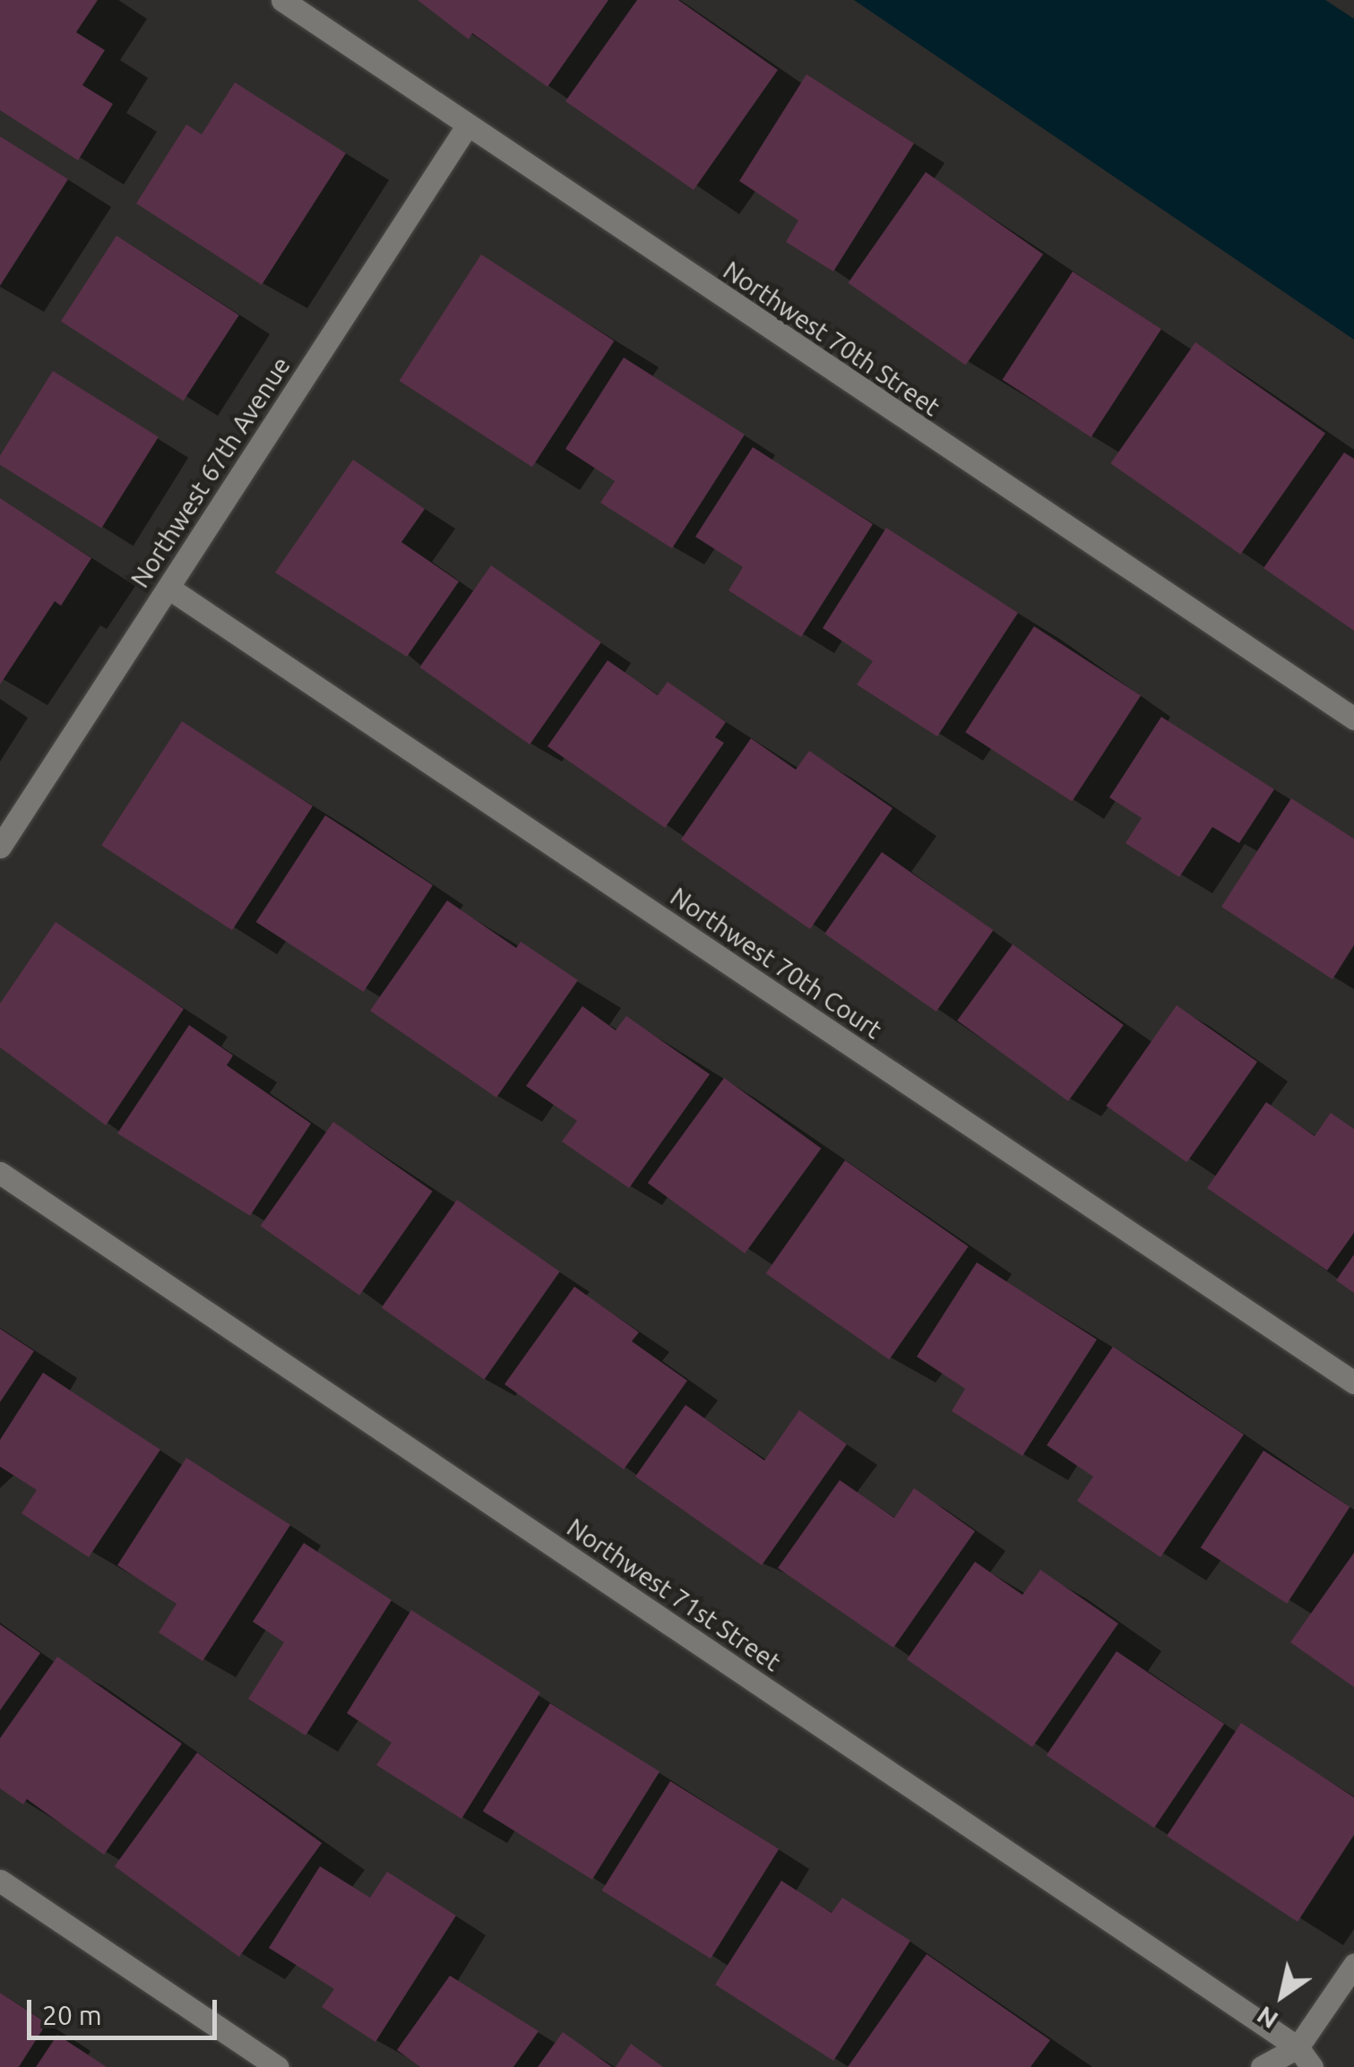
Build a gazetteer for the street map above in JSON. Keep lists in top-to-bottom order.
{
  "streets": {
    "street": [
      "Northwest 70th Street",
      "Northwest 67th Avenue",
      "Northwest 70th Court",
      "Northwest 71st Street"
    ]
  },
  "crossings": [
    ["Northwest 70th Street", "Northwest 67th Avenue"],
    ["Northwest 67th Avenue", "Northwest 70th Court"]
  ],
  "scale_bar": "20 m",
  "north": "bottom left"
}
